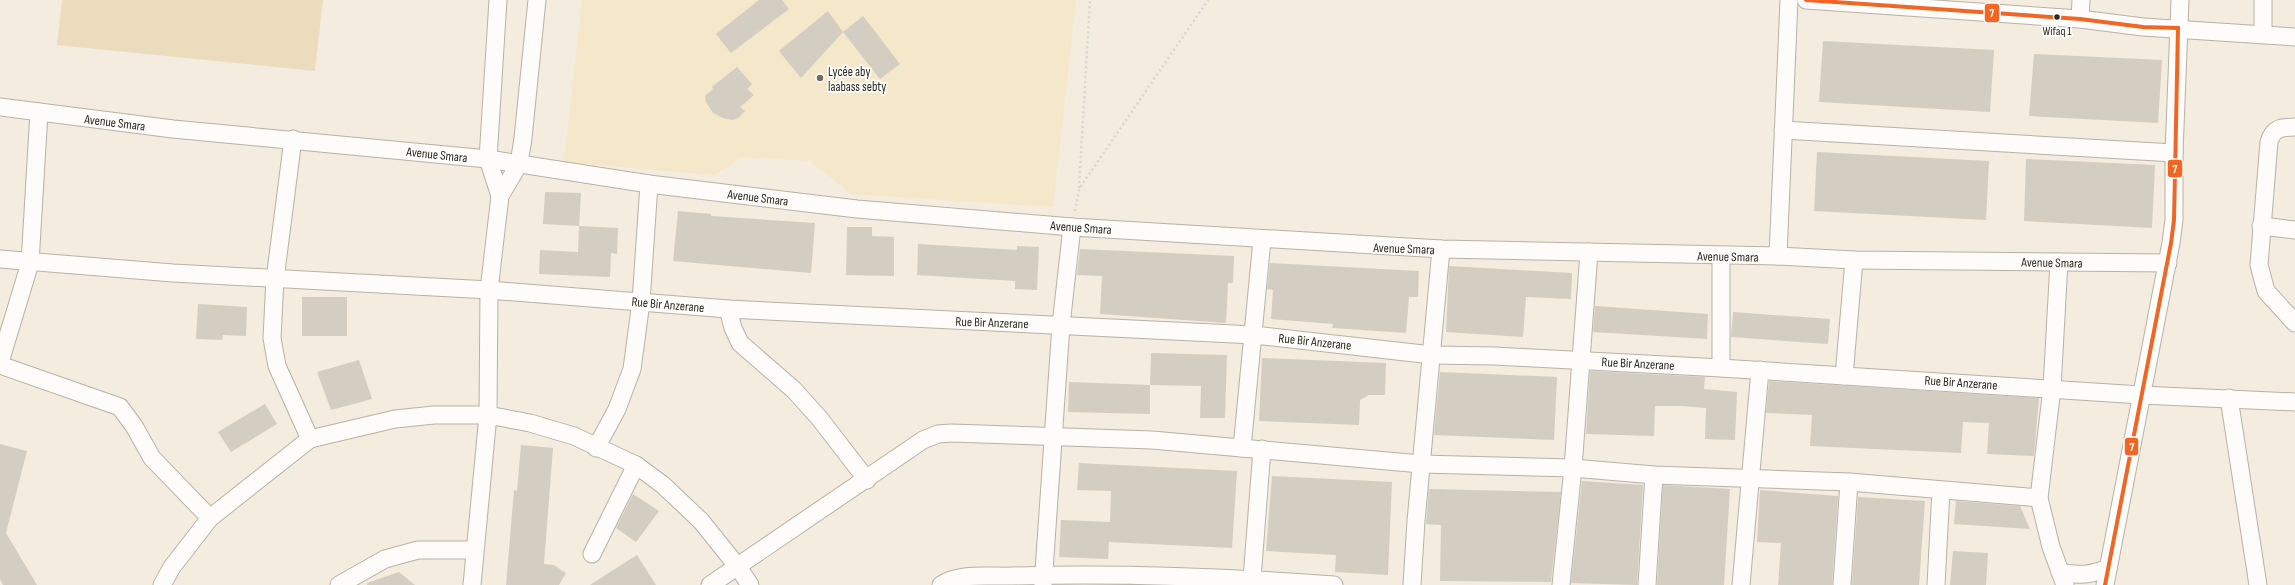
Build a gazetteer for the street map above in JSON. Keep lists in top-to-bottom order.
{
  "streets": {
    "street": ["Avenue Smara", "Rue Bir Anzerane"]
  },
  "places": ["Wifaq 1", "Lycée aby laabass sebty"],
  "lines": ["transit line 7"]
}
